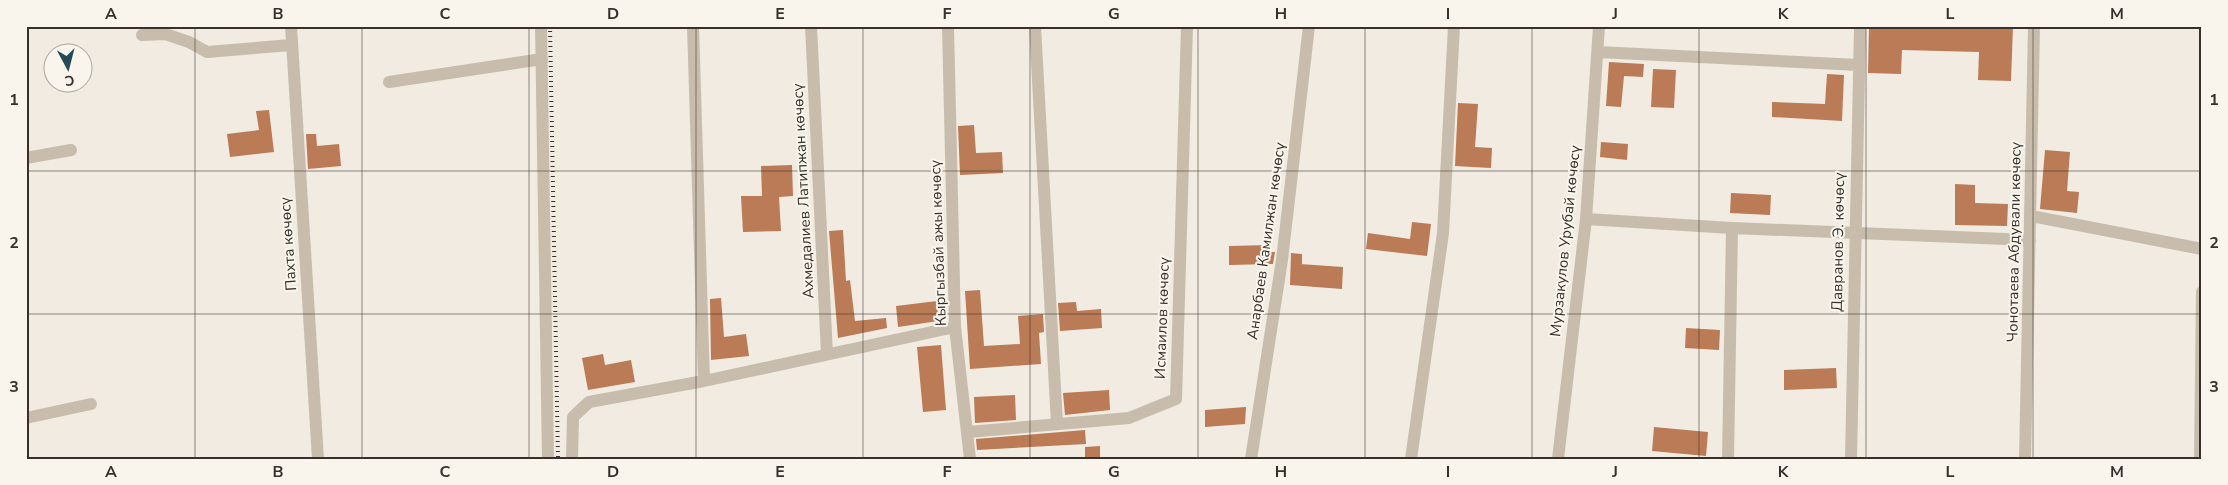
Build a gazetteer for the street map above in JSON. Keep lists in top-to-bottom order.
{
  "streets": {
    "street": [
      "Ахмедалиев Латипжан көчөсү",
      "Анарбаев Камилжан көчөсү",
      "Мурзакулов Урубай көчөсү",
      "Давранов Э. көчөсү",
      "Чонотаева Абдували көчөсү",
      "Кыргызбай ажы көчөсү",
      "Пахта көчөсү",
      "Исмаилов көчөсү"
    ]
  },
  "crossings": [
    ["Кыргызбай ажы көчөсү", "Исмаилов көчөсү"]
  ],
  "north": "bottom",
  "grid": {
    "columns": [
      "A",
      "B",
      "C",
      "D",
      "E",
      "F",
      "G",
      "H",
      "I",
      "J",
      "K",
      "L",
      "M"
    ],
    "rows": ["1", "2", "3"]
  }
}
